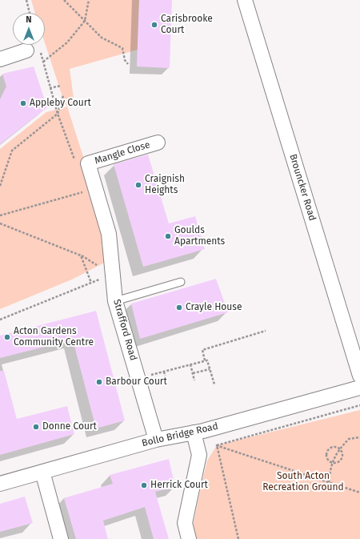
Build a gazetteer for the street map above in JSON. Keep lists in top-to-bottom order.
{
  "streets": {
    "street": [
      "Mangle Close",
      "Brouncker Road",
      "Strafford Road",
      "Bollo Bridge Road"
    ]
  },
  "crossings": [
    ["Mangle Close", "Strafford Road"],
    ["Strafford Road", "Bollo Bridge Road"]
  ],
  "parks": ["South Acton Recreation Ground"],
  "places": [
    "Carisbrooke Court",
    "Appleby Court",
    "Craignish Heights",
    "Goulds Apartments",
    "Crayle House",
    "Acton Gardens Community Centre",
    "Barbour Court",
    "Donne Court",
    "Herrick Court"
  ],
  "north": "top"
}
